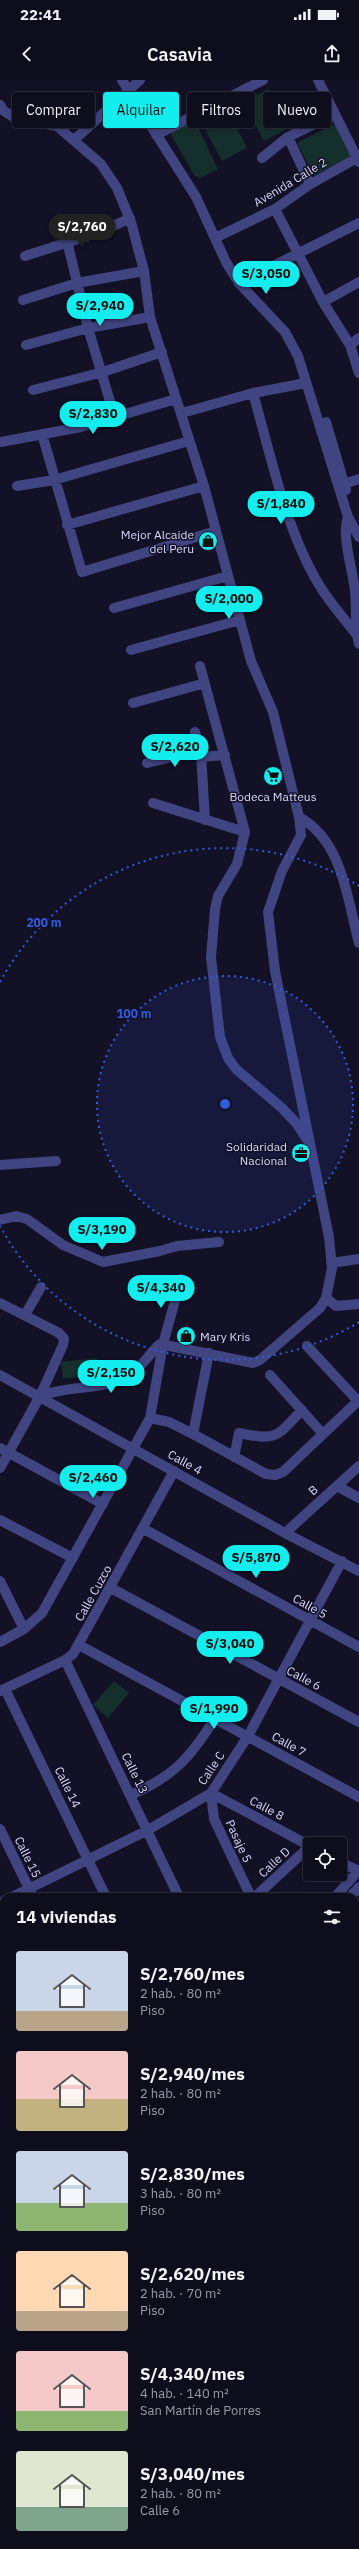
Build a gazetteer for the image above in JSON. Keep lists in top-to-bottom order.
{
  "streets": {
    "street": [
      "Avenida Calle 2",
      "Calle 4",
      "B",
      "Calle Cuzco",
      "Calle 5",
      "Calle 6",
      "Calle 7",
      "Calle C",
      "Calle 13",
      "Calle 14",
      "Calle 8",
      "Pasaje 5",
      "Calle 15",
      "Calle D"
    ]
  },
  "crossings": [
    ["Calle 4", "B"],
    ["Calle 4", "Calle Cuzco"],
    ["Calle 4", "Calle C"],
    ["Calle Cuzco", "Calle 5"],
    ["Calle Cuzco", "Calle 6"],
    ["Calle Cuzco", "Calle 7"],
    ["Calle Cuzco", "Calle 13"],
    ["Calle Cuzco", "Calle 14"],
    ["Calle 5", "Calle C"],
    ["Calle 6", "Calle C"],
    ["Calle 7", "Calle C"],
    ["Calle C", "Calle 13"],
    ["Calle C", "Calle 14"],
    ["Calle C", "Calle 8"],
    ["Calle C", "Pasaje 5"],
    ["Calle C", "Calle 15"],
    ["Calle 8", "Pasaje 5"]
  ],
  "places": {
    "shop": ["Mejor Alcaide del Peru", "Mary Kris"],
    "supermarket": ["Bodeca Matteus"],
    "office": ["Solidaridad Nacional"]
  },
  "page": {
    "status": "22:41",
    "header": "Casavia",
    "chip": [
      "Comprar",
      "Alquilar",
      "Filtros",
      "Nuevo"
    ],
    "price": [
      "S/2,760",
      "S/3,050",
      "S/2,940",
      "S/2,830",
      "S/1,840",
      "S/2,000",
      "S/2,620",
      "S/3,190",
      "S/4,340",
      "S/2,150",
      "S/2,460",
      "S/5,870",
      "S/3,040",
      "S/1,990"
    ],
    "heading": "14 viviendas",
    "list": [
      {
        "name": "S/2,760/mes",
        "note": "2 hab. · 80 m² · Piso"
      },
      {
        "name": "S/2,940/mes",
        "note": "2 hab. · 80 m² · Piso"
      },
      {
        "name": "S/2,830/mes",
        "note": "3 hab. · 80 m² · Piso"
      },
      {
        "name": "S/2,620/mes",
        "note": "2 hab. · 70 m² · Piso"
      },
      {
        "name": "S/4,340/mes",
        "note": "4 hab. · 140 m² · San Martín de Porres"
      },
      {
        "name": "S/3,040/mes",
        "note": "2 hab. · 80 m² · Calle 6"
      }
    ]
  },
  "rings": ["200 m", "100 m"]
}
